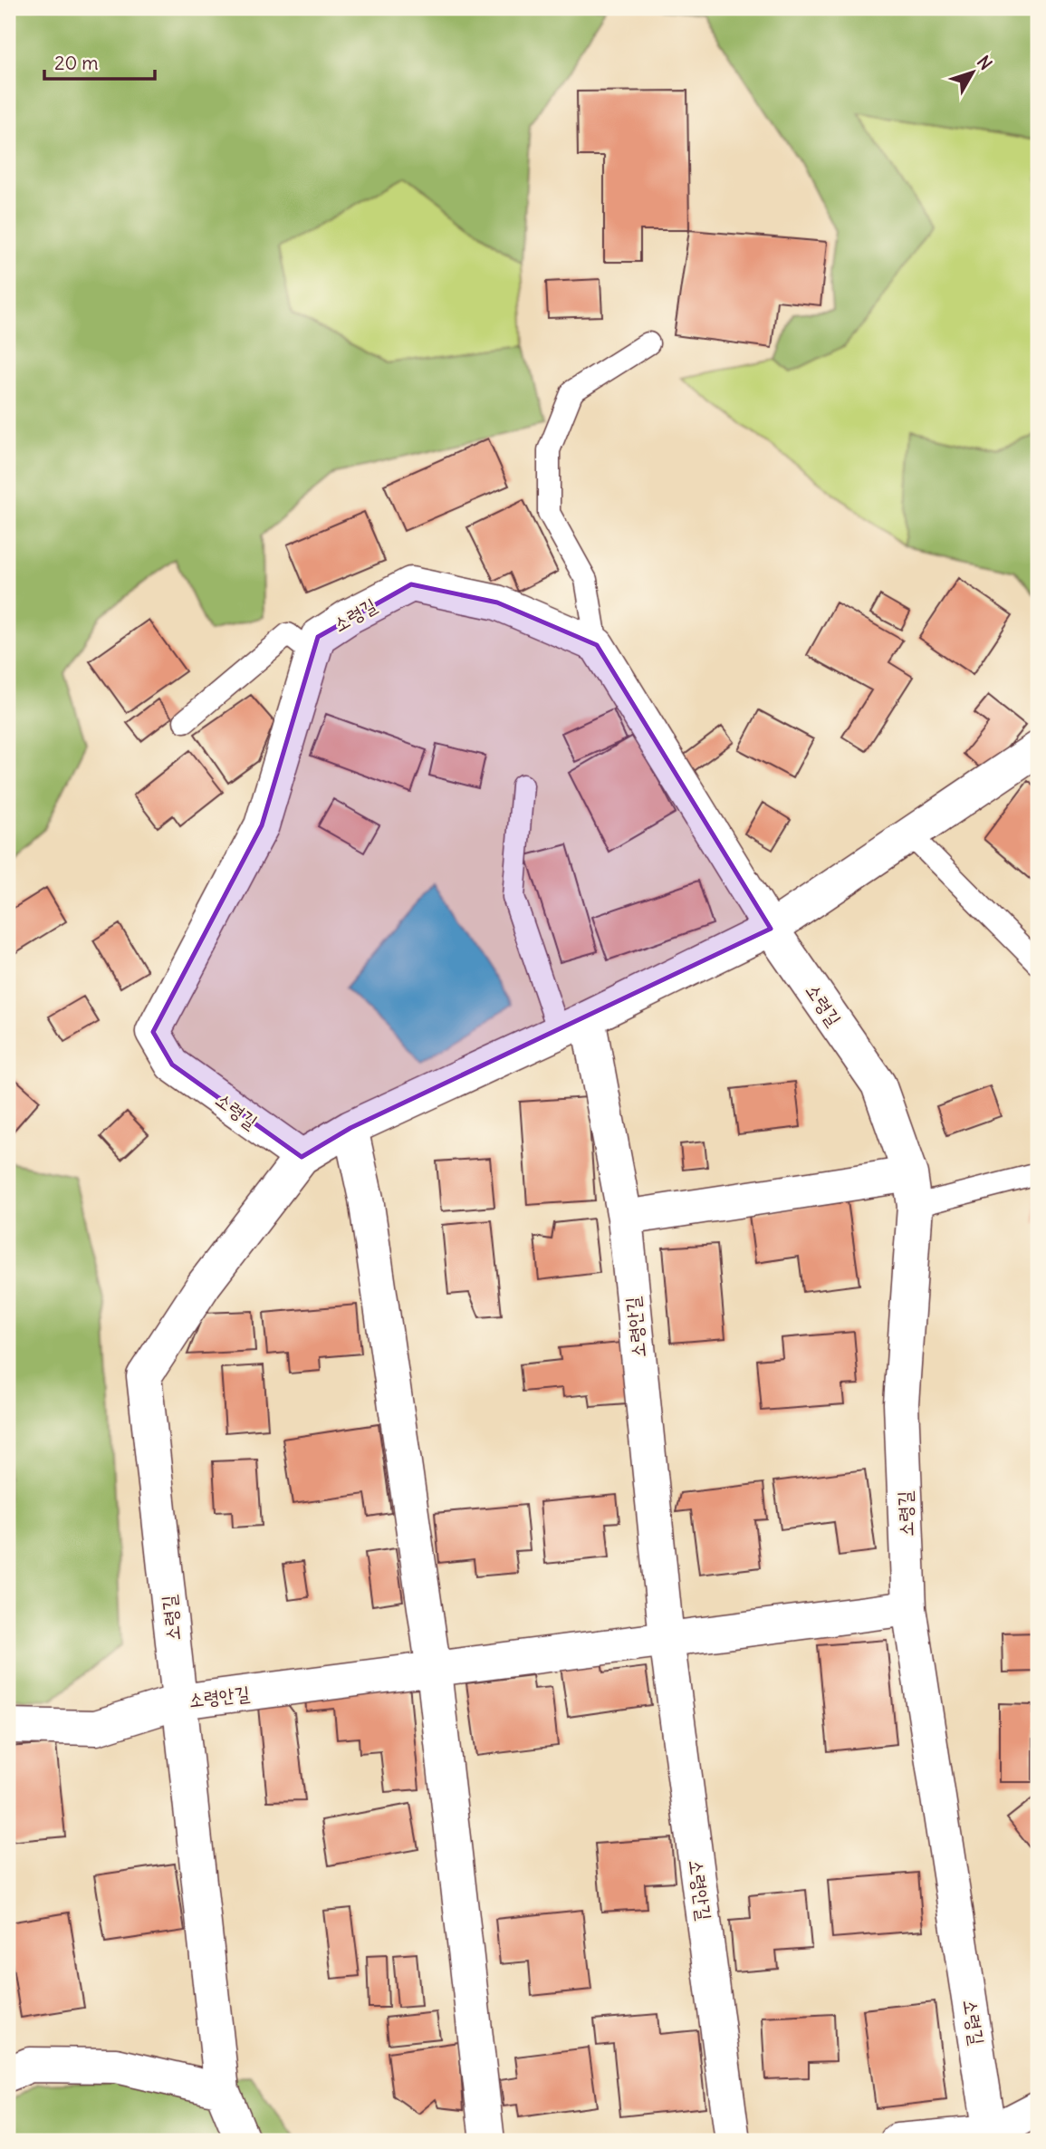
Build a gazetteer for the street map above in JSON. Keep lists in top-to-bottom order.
{
  "streets": {
    "street": ["소령길", "소령안길"]
  },
  "crossings": [
    ["소령길", "소령안길"]
  ],
  "scale_bar": "20 m",
  "north": "top right"
}
